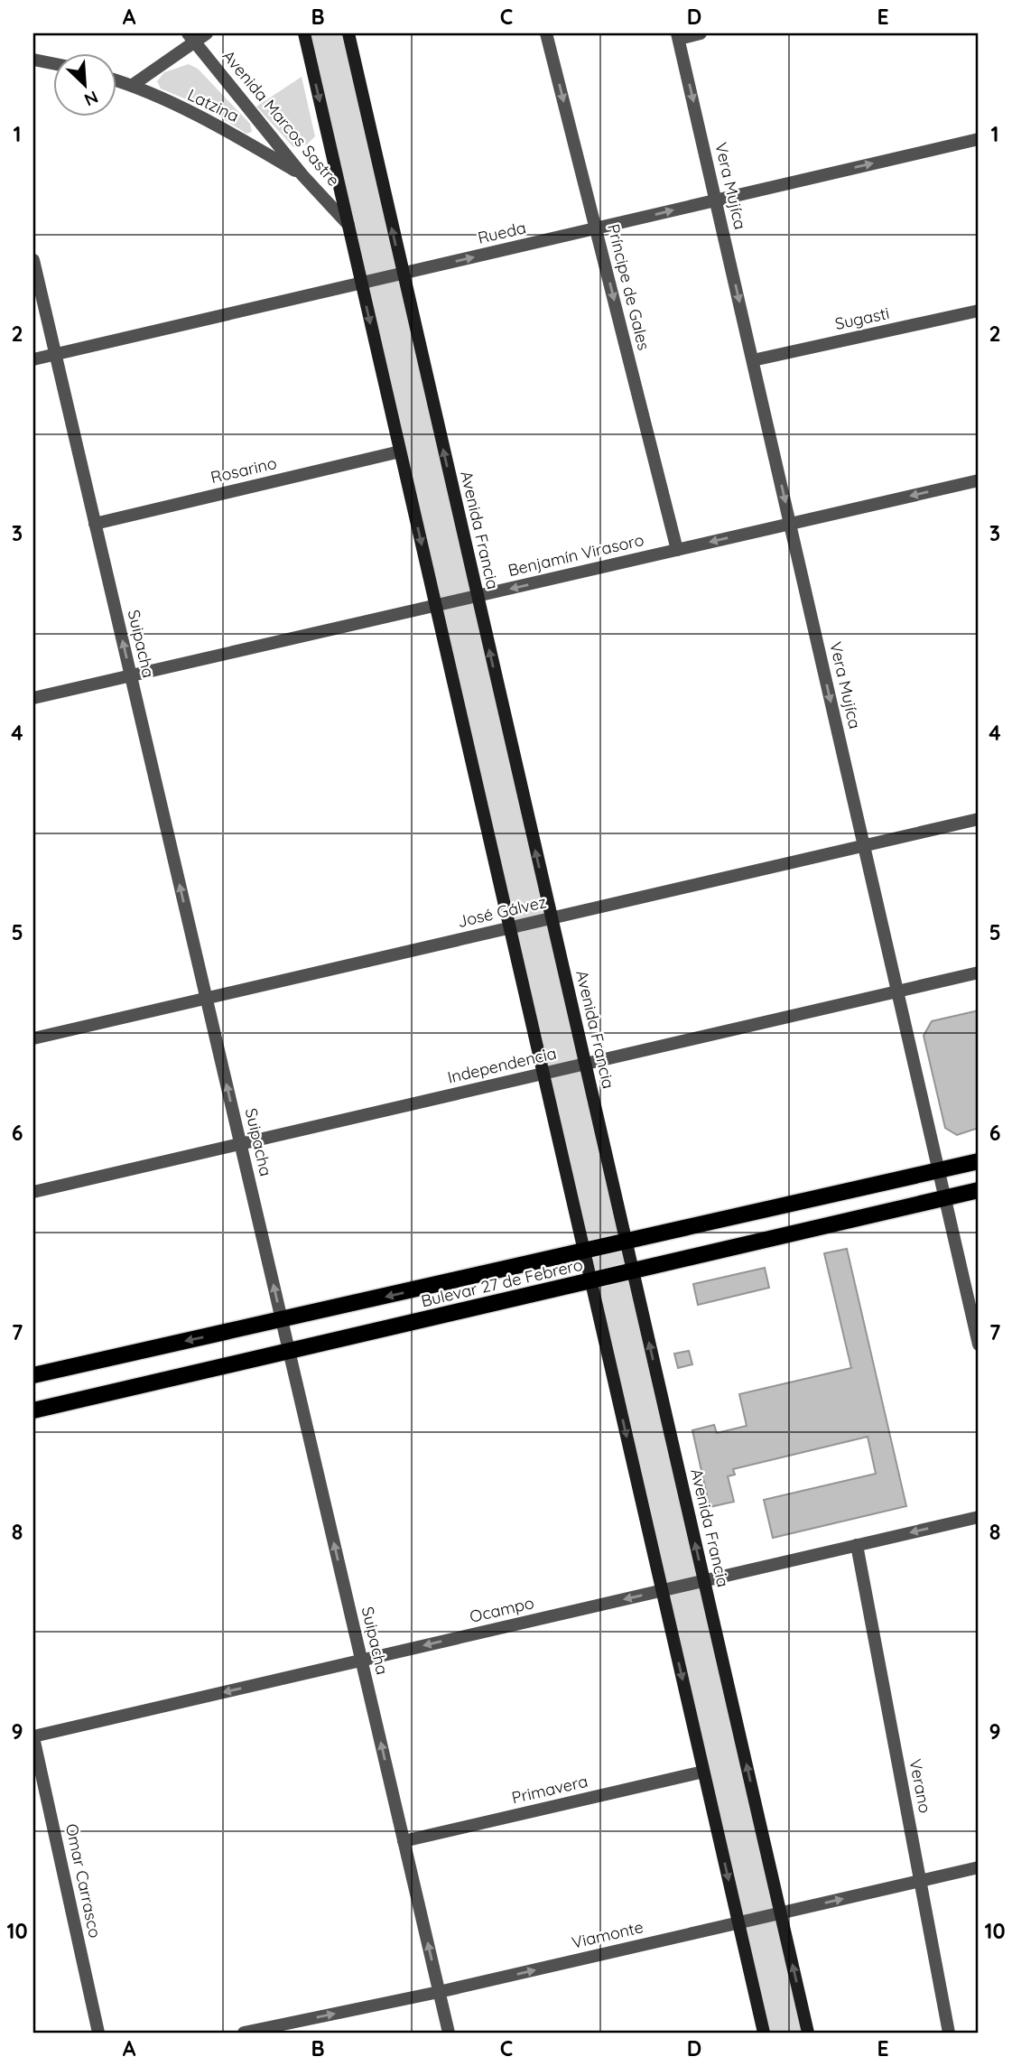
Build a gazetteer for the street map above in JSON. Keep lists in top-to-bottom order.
{
  "streets": {
    "main road": ["Avenida Francia", "Bulevar 27 de Febrero"],
    "street": [
      "Latzina",
      "Avenida Marcos Sastre",
      "Vera Mujíca",
      "Rueda",
      "Príncipe de Gales",
      "Sugasti",
      "Rosarino",
      "Benjamín Virasoro",
      "Suipacha",
      "José Gálvez",
      "Independencia",
      "Ocampo",
      "Verano",
      "Primavera",
      "Omar Carrasco",
      "Viamonte"
    ]
  },
  "crossings": [
    ["Latzina", "Avenida Marcos Sastre"],
    ["Vera Mujíca", "Rueda"],
    ["Vera Mujíca", "Sugasti"],
    ["Vera Mujíca", "Benjamín Virasoro"],
    ["Vera Mujíca", "José Gálvez"],
    ["Vera Mujíca", "Independencia"],
    ["Vera Mujíca", "Bulevar 27 de Febrero"],
    ["Rueda", "Príncipe de Gales"],
    ["Rueda", "Avenida Francia"],
    ["Rueda", "Suipacha"],
    ["Príncipe de Gales", "Benjamín Virasoro"],
    ["Rosarino", "Suipacha"],
    ["Avenida Francia", "Benjamín Virasoro"],
    ["Avenida Francia", "José Gálvez"],
    ["Avenida Francia", "Independencia"],
    ["Avenida Francia", "Bulevar 27 de Febrero"],
    ["Avenida Francia", "Ocampo"],
    ["Avenida Francia", "Viamonte"],
    ["Benjamín Virasoro", "Suipacha"],
    ["Suipacha", "José Gálvez"],
    ["Suipacha", "Independencia"],
    ["Suipacha", "Bulevar 27 de Febrero"],
    ["Suipacha", "Ocampo"],
    ["Suipacha", "Primavera"],
    ["Suipacha", "Viamonte"],
    ["Ocampo", "Verano"],
    ["Ocampo", "Omar Carrasco"],
    ["Verano", "Viamonte"]
  ],
  "one_way": [
    "Vera Mujíca",
    "Rueda",
    "Príncipe de Gales",
    "Benjamín Virasoro",
    "Suipacha",
    "Ocampo",
    "Viamonte"
  ],
  "north": "bottom right",
  "grid": {
    "columns": [
      "A",
      "B",
      "C",
      "D",
      "E"
    ],
    "rows": [
      "1",
      "2",
      "3",
      "4",
      "5",
      "6",
      "7",
      "8",
      "9",
      "10"
    ]
  }
}
